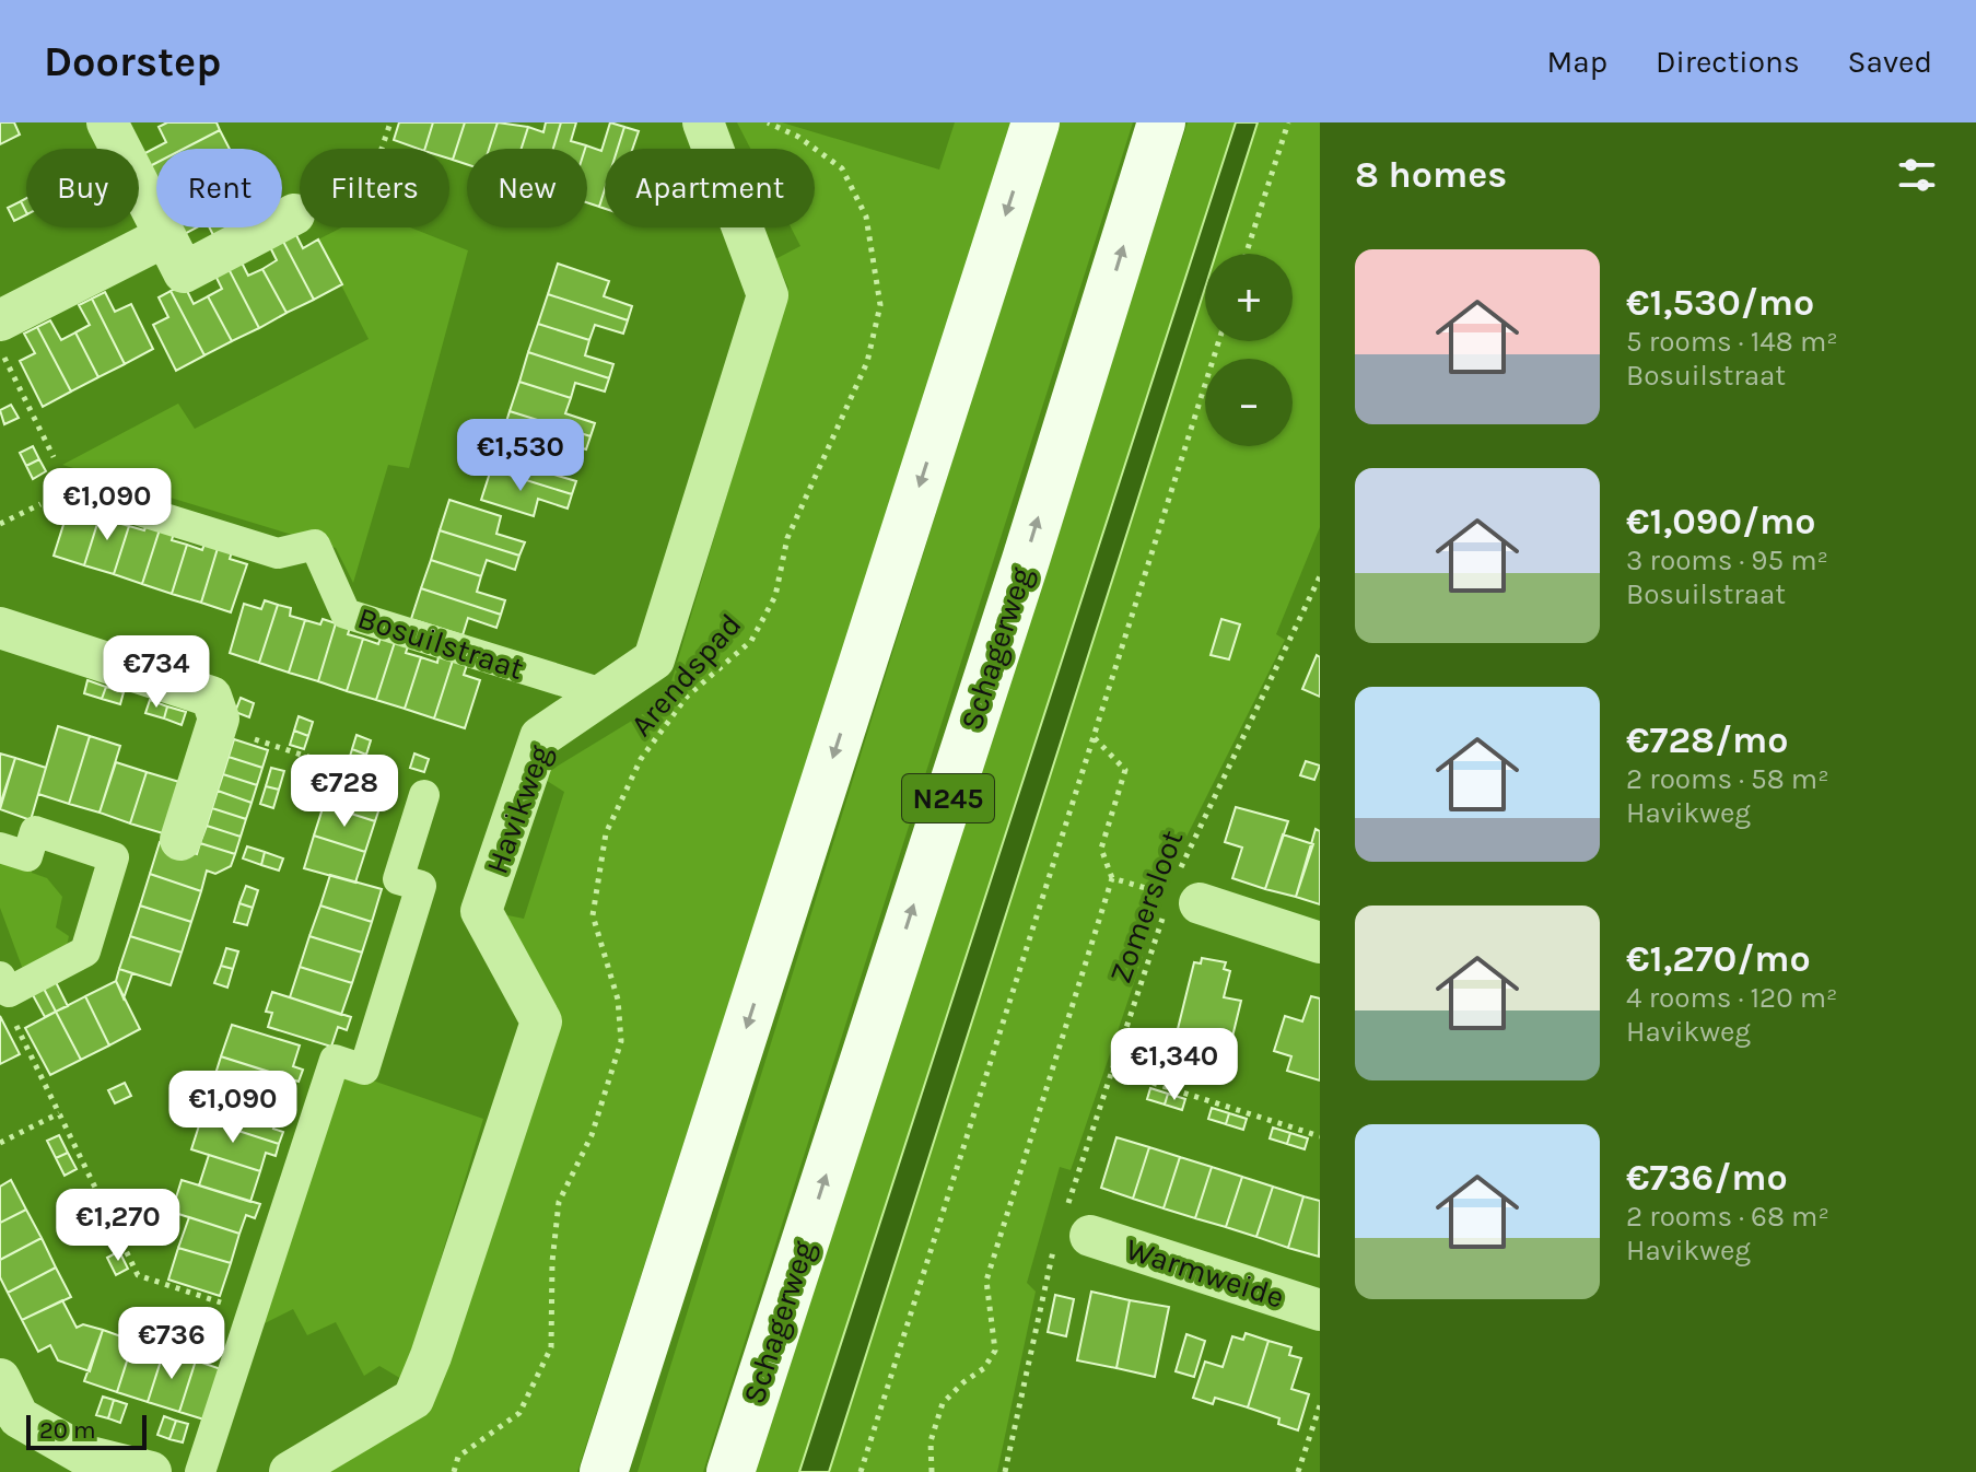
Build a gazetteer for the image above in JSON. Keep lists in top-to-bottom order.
{
  "streets": {
    "main road": ["Schagerweg", "N245"],
    "street": ["Bosuilstraat", "Havikweg", "Warmweide"],
    "path": ["Arendspad", "Zomersloot"]
  },
  "crossings": [
    ["Bosuilstraat", "Havikweg"],
    ["Zomersloot", "Warmweide"]
  ],
  "scale_bar": "20 m",
  "page": {
    "header": "Doorstep",
    "nav": ["Map", "Directions", "Saved"],
    "heading": "8 homes",
    "chip": [
      "Buy",
      "Rent",
      "Filters",
      "New",
      "Apartment"
    ],
    "list": [
      {
        "name": "€1,530/mo",
        "note": "5 rooms · 148 m² · Bosuilstraat"
      },
      {
        "name": "€1,090/mo",
        "note": "3 rooms · 95 m² · Bosuilstraat"
      },
      {
        "name": "€728/mo",
        "note": "2 rooms · 58 m² · Havikweg"
      },
      {
        "name": "€1,270/mo",
        "note": "4 rooms · 120 m² · Havikweg"
      },
      {
        "name": "€736/mo",
        "note": "2 rooms · 68 m² · Havikweg"
      }
    ],
    "map_buttons": ["+", "−"],
    "price": [
      "€1,530",
      "€1,090",
      "€734",
      "€728",
      "€1,340",
      "€1,090",
      "€1,270",
      "€736"
    ],
    "scale": "20 m"
  }
}
